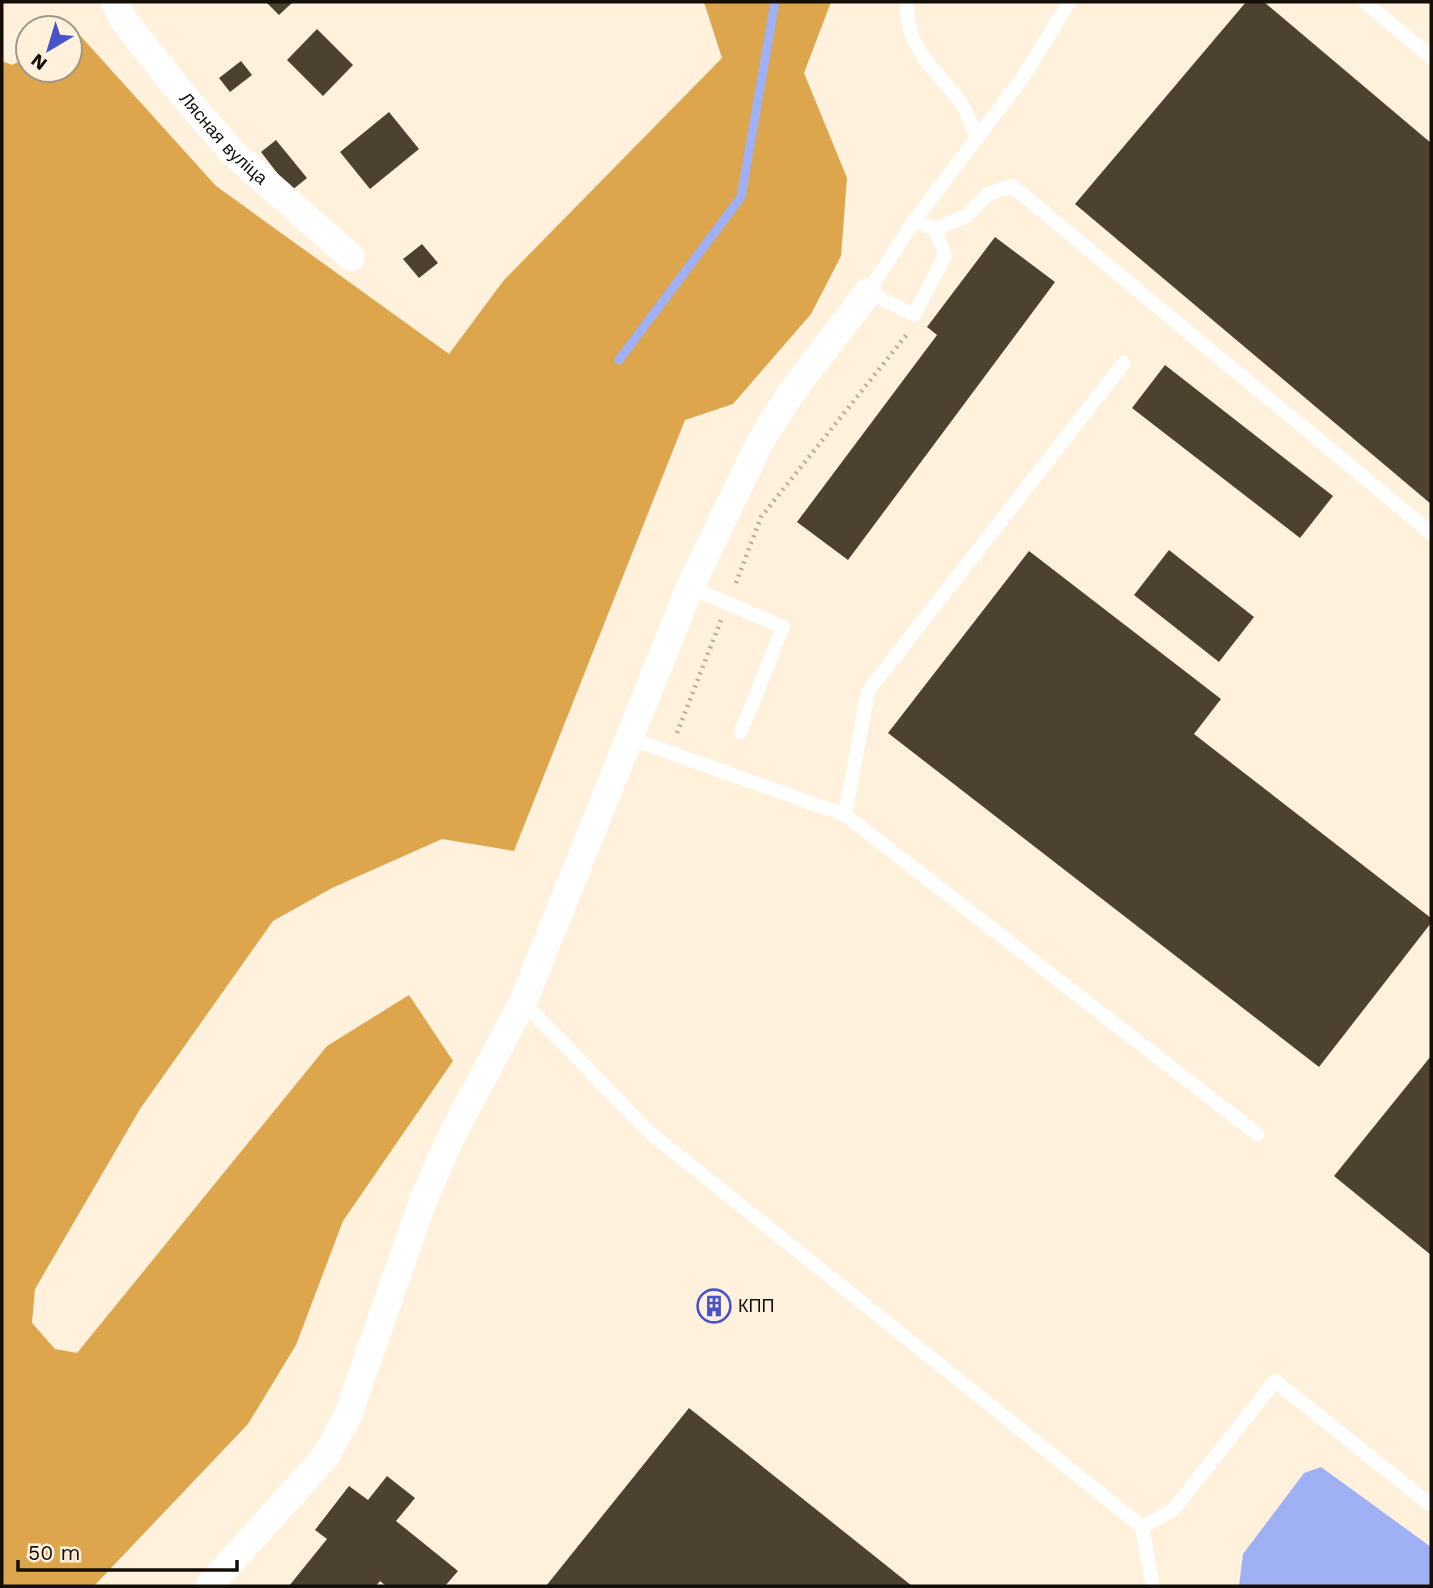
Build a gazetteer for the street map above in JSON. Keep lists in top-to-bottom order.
{
  "streets": {
    "street": ["Лясная вуліца"]
  },
  "places": {
    "building": ["КПП"]
  },
  "scale_bar": "50 m",
  "north": "bottom left"
}
